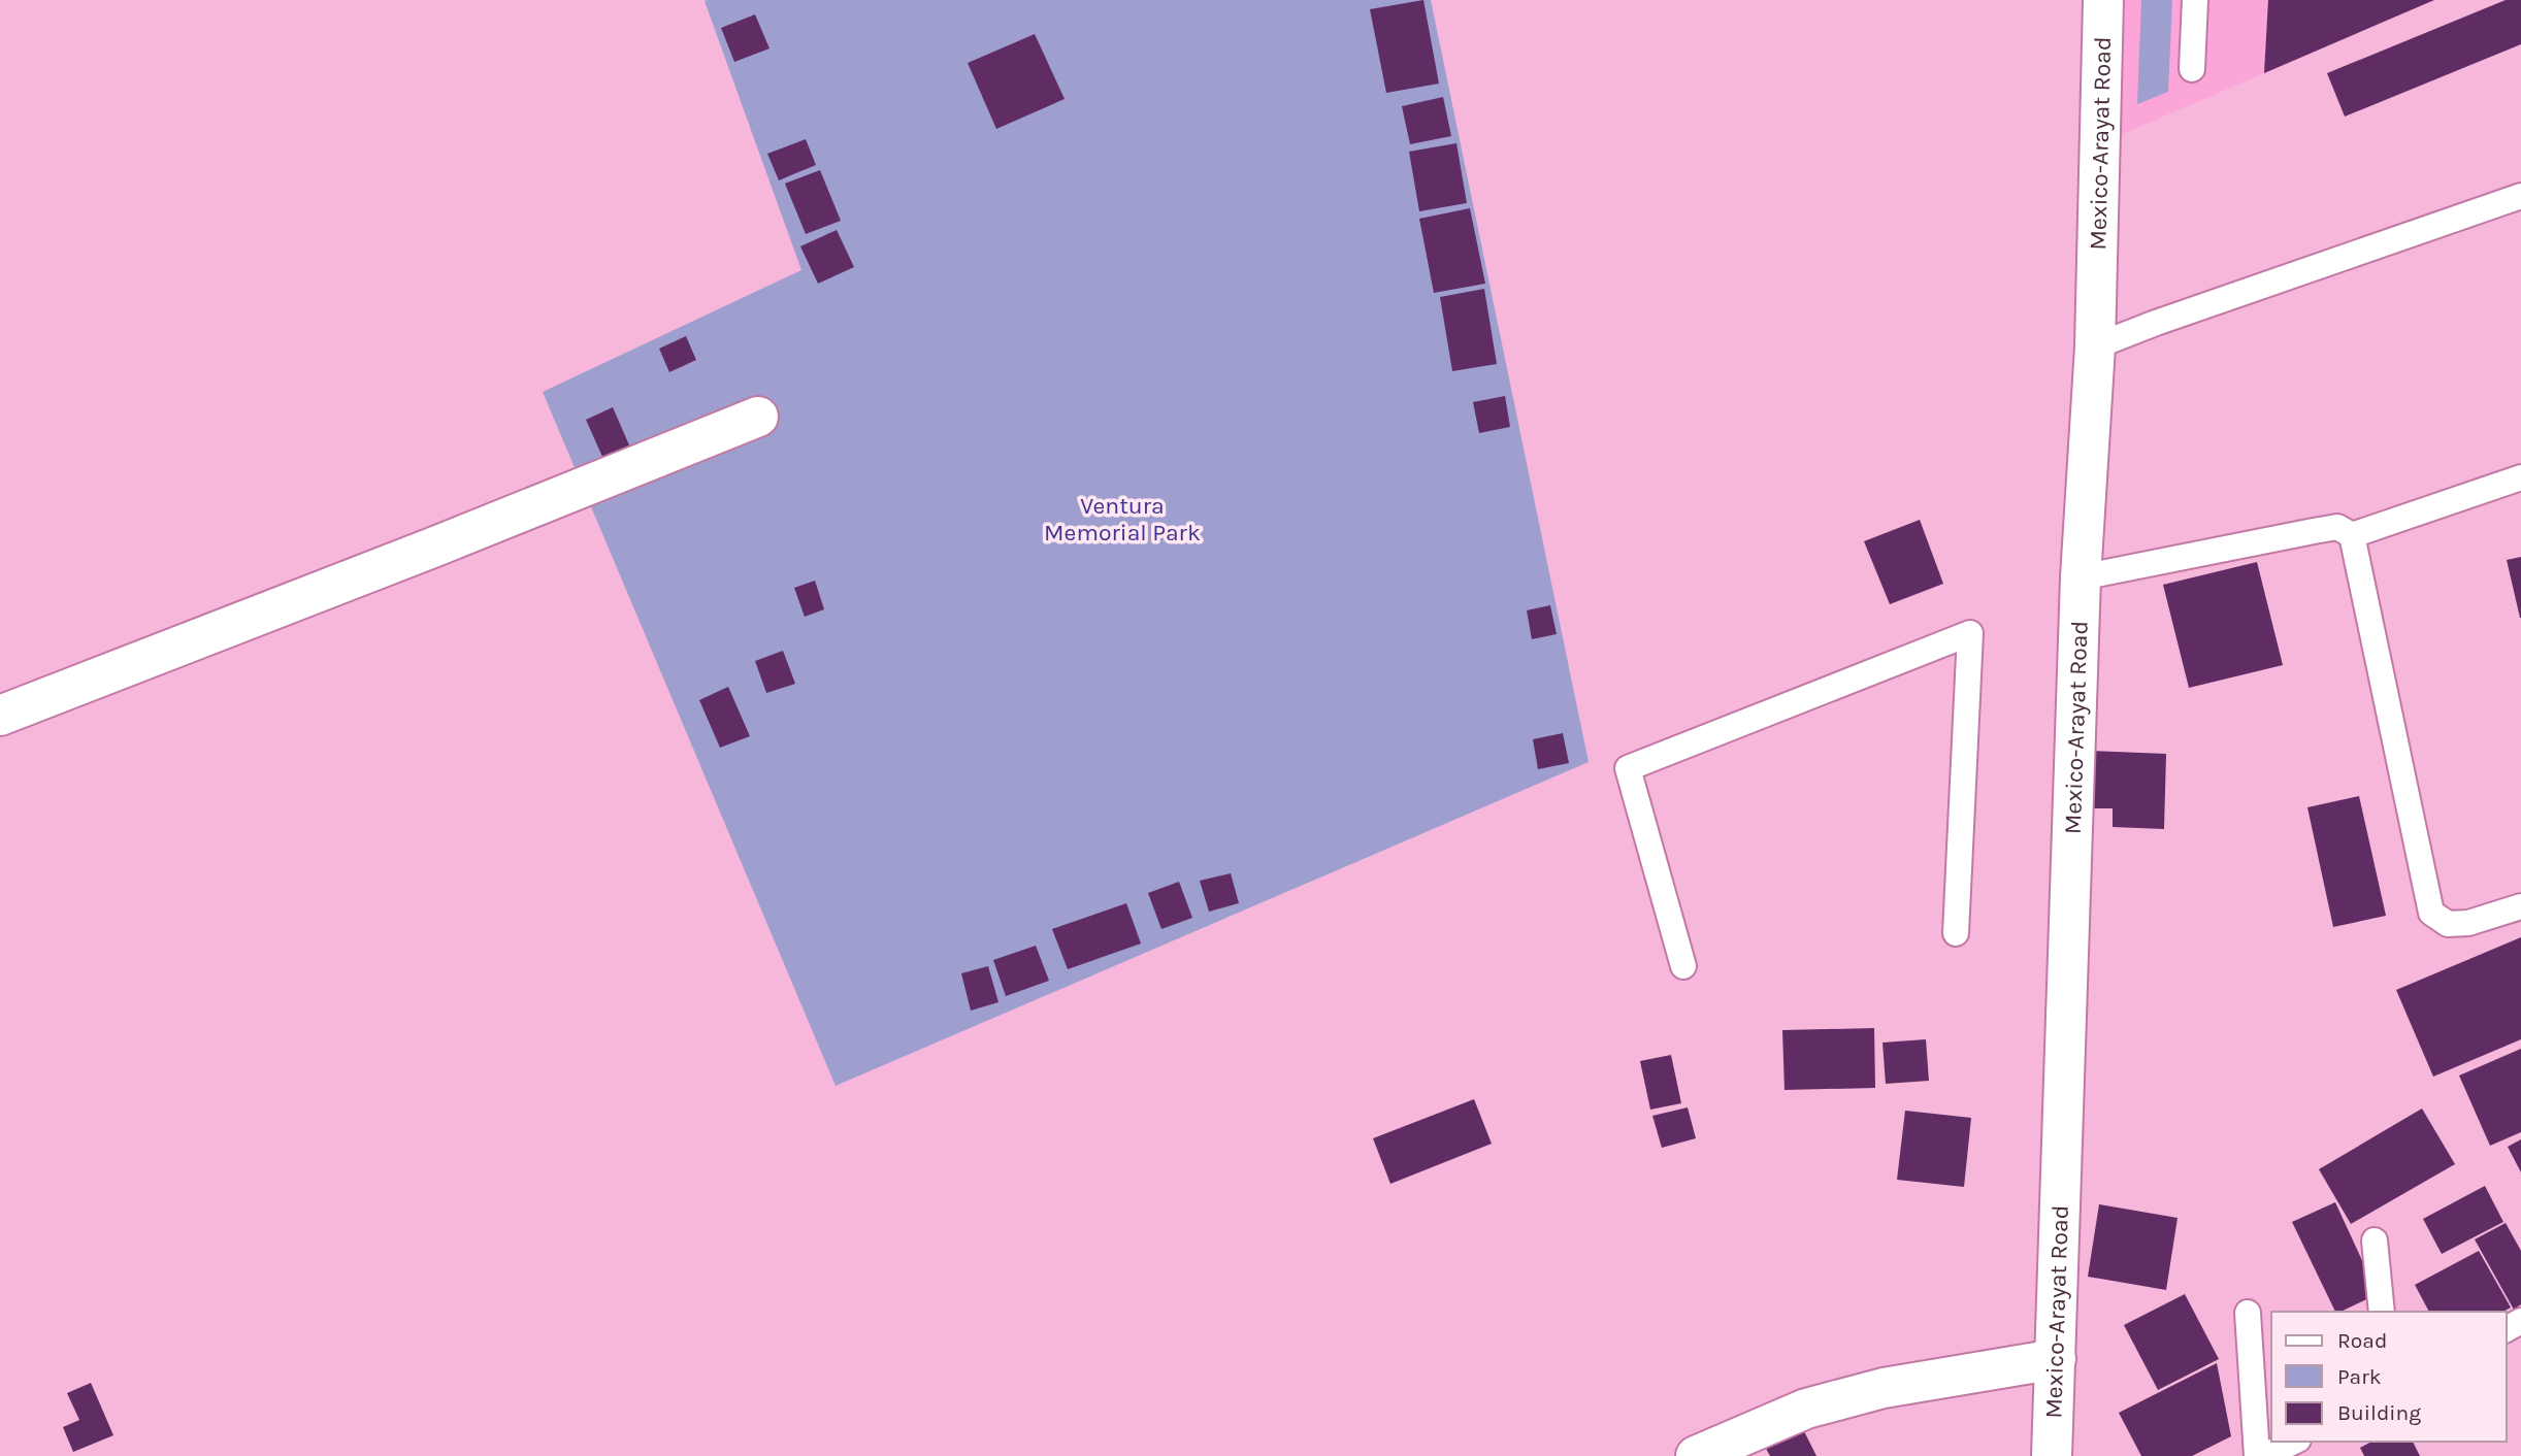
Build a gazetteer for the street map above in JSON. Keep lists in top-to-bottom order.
{
  "streets": {
    "main road": ["Mexico-Arayat Road"]
  },
  "parks": ["Ventura Memorial Park"],
  "legend": ["Road", "Park", "Building"]
}
